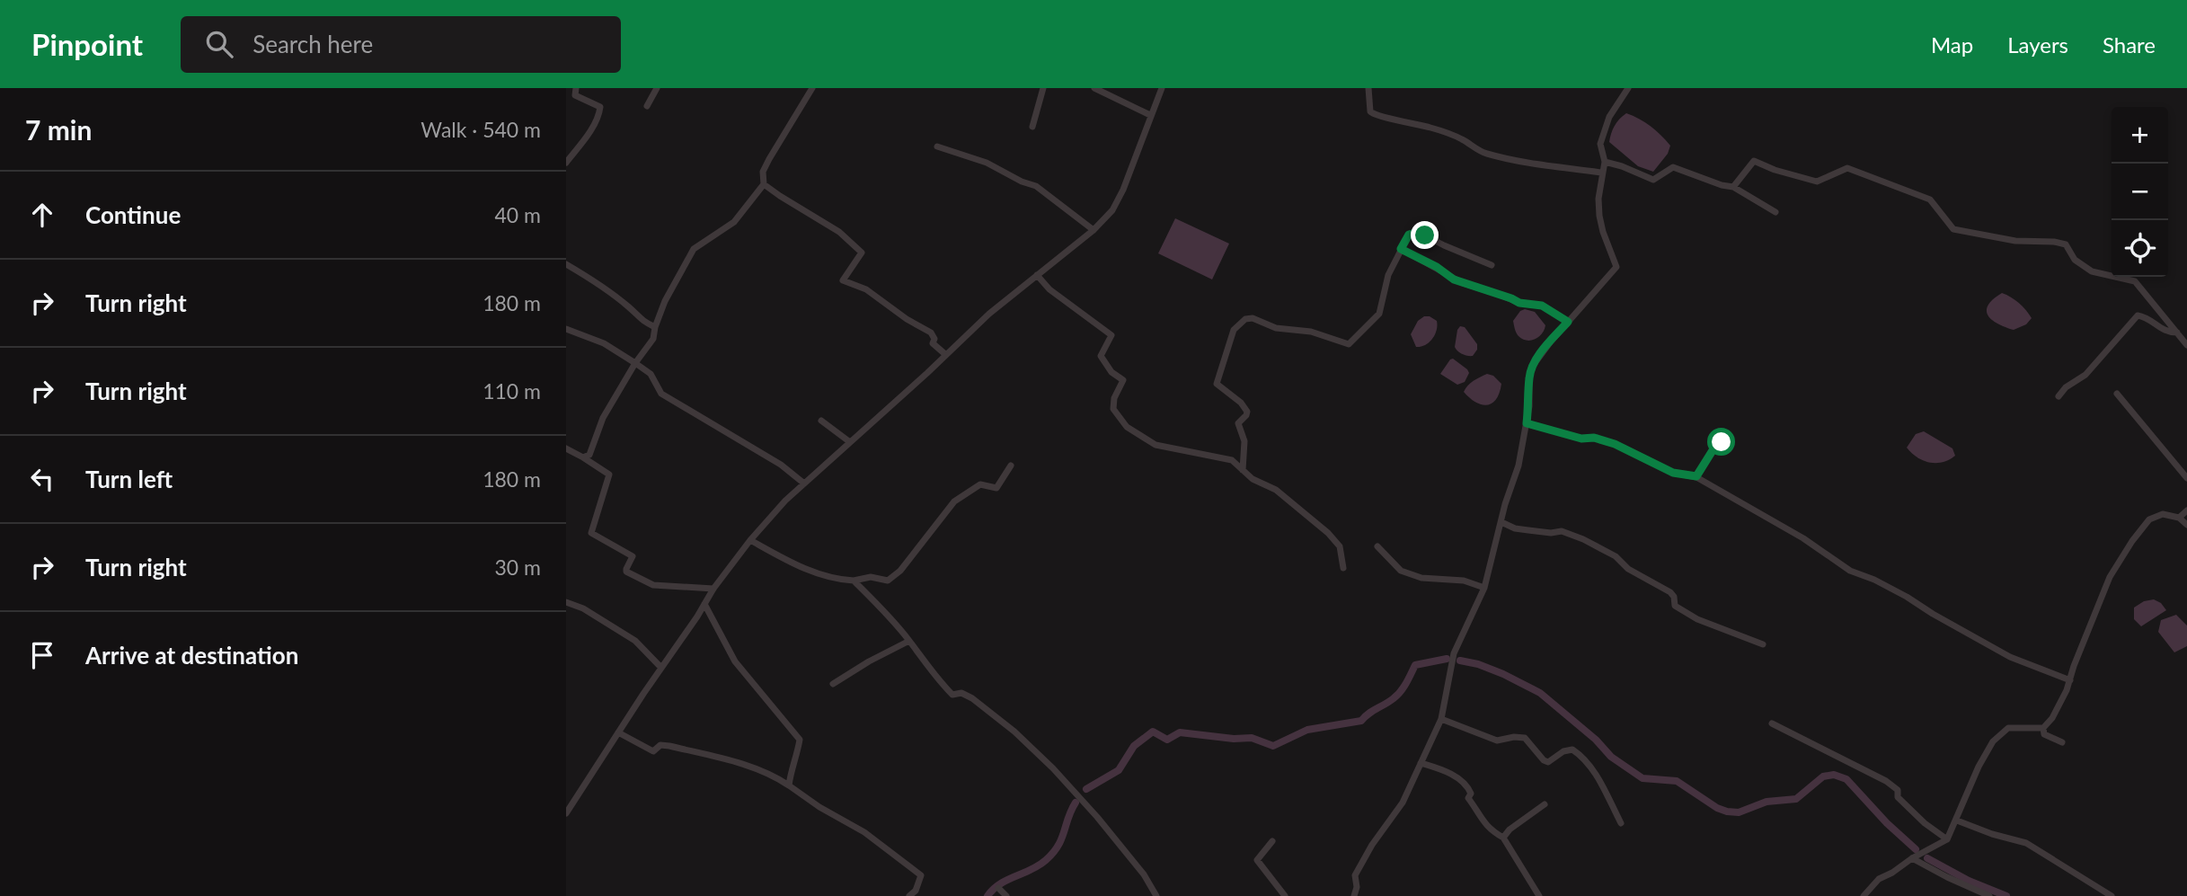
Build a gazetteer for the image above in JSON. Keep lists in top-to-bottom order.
{
  "page": {
    "header": "Pinpoint",
    "search": "Search here",
    "nav": ["Map", "Layers", "Share"],
    "heading": ["7 min", "Walk · 540 m"],
    "map_buttons": ["+", "−"],
    "list": [
      ["Continue", "40 m"],
      ["Turn right", "180 m"],
      ["Turn right", "110 m"],
      ["Turn left", "180 m"],
      ["Turn right", "30 m"],
      "Arrive at destination"
    ]
  }
}
